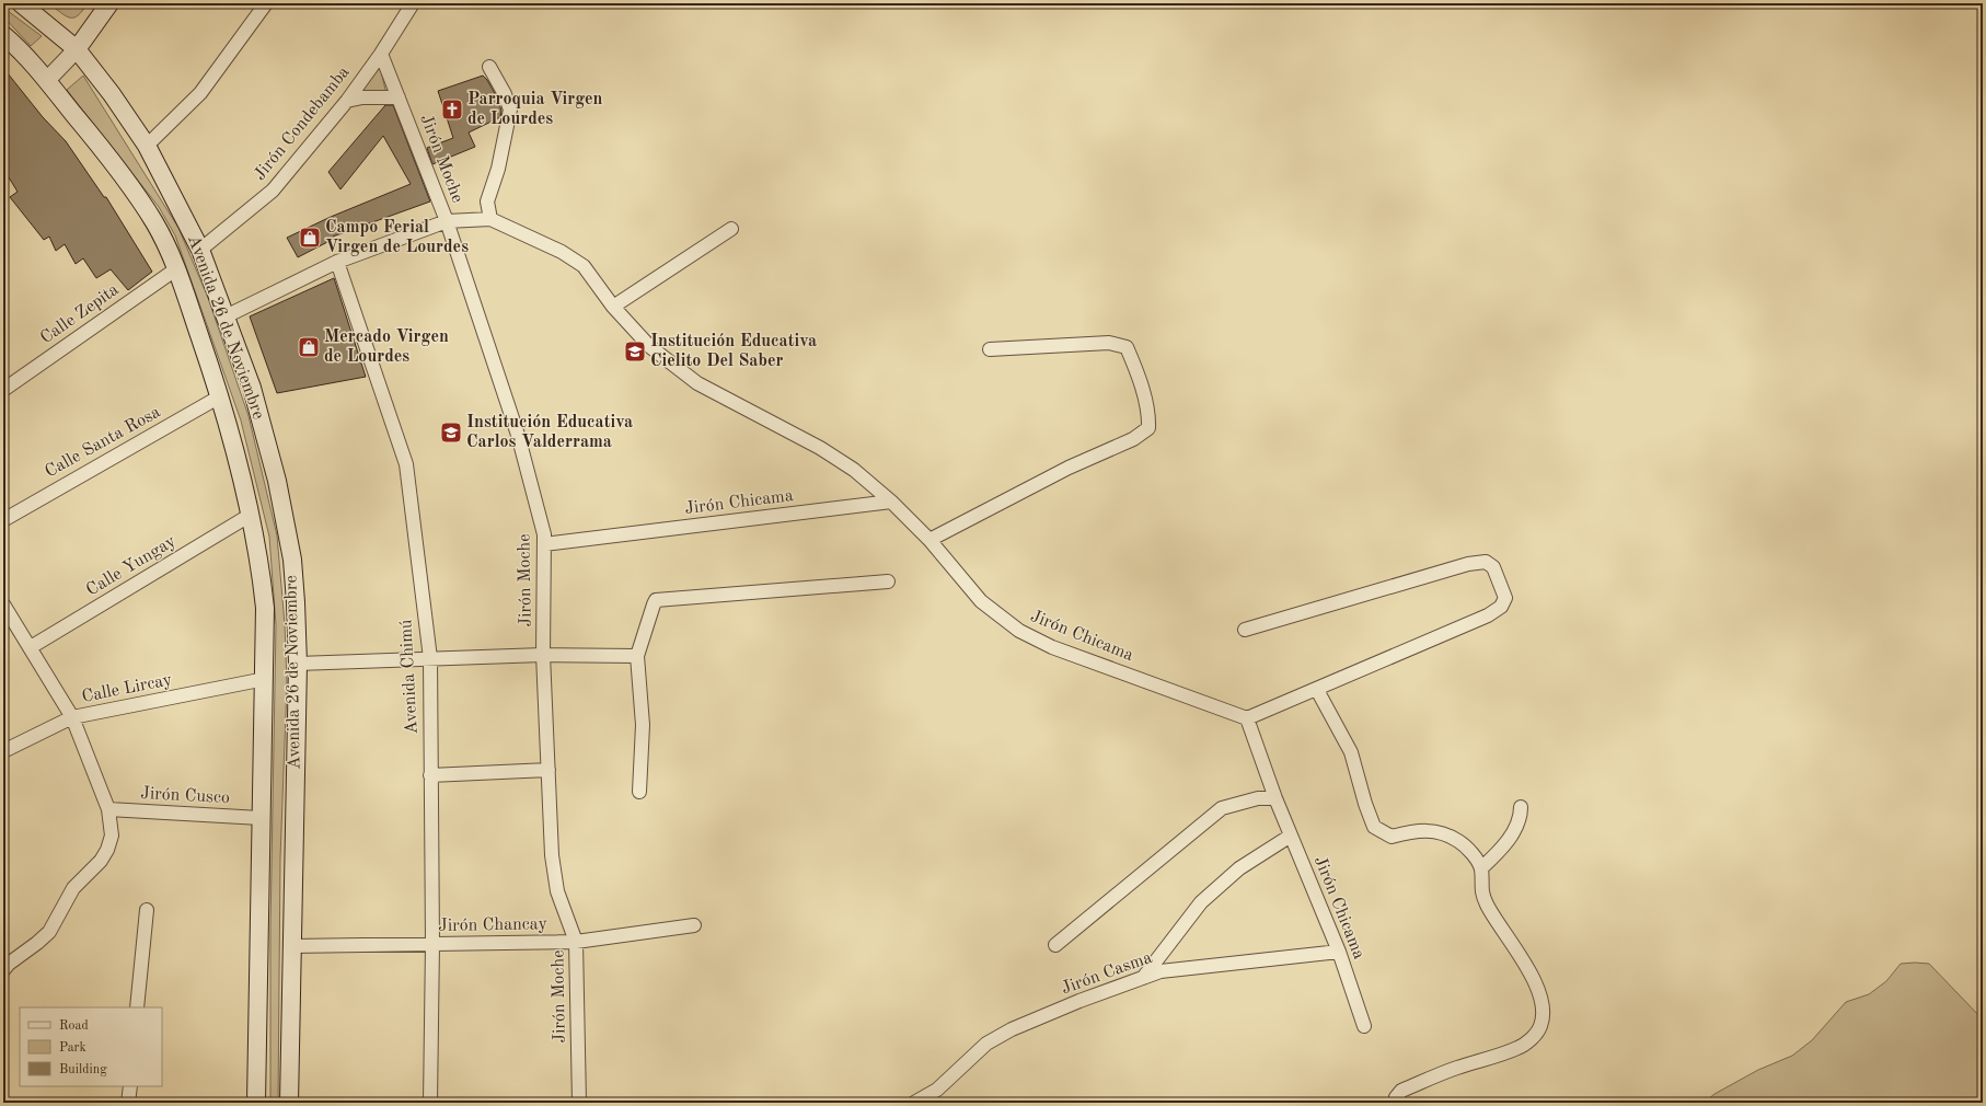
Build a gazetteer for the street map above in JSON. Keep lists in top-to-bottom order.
{
  "streets": {
    "main road": ["Avenida 26 de Noviembre"],
    "street": [
      "Jirón Condebamba",
      "Jirón Moche",
      "Calle Zepita",
      "Calle Santa Rosa",
      "Jirón Chicama",
      "Calle Yungay",
      "Avenida Chimú",
      "Calle Lircay",
      "Jirón Cusco",
      "Jirón Chancay",
      "Jirón Casma"
    ]
  },
  "crossings": [
    ["Jirón Condebamba", "Jirón Moche"],
    ["Jirón Condebamba", "Avenida 26 de Noviembre"],
    ["Jirón Moche", "Jirón Chicama"],
    ["Jirón Moche", "Jirón Chancay"],
    ["Calle Zepita", "Avenida 26 de Noviembre"],
    ["Avenida 26 de Noviembre", "Calle Santa Rosa"],
    ["Avenida 26 de Noviembre", "Calle Yungay"],
    ["Avenida 26 de Noviembre", "Calle Lircay"],
    ["Avenida 26 de Noviembre", "Jirón Cusco"],
    ["Avenida 26 de Noviembre", "Jirón Chancay"],
    ["Jirón Chicama", "Jirón Casma"],
    ["Avenida Chimú", "Jirón Chancay"]
  ],
  "places": {
    "church": ["Parroquia Virgen de Lourdes"],
    "shop": ["Campo Ferial Virgen de Lourdes", "Mercado Virgen de Lourdes"],
    "school or university": ["Institución Educativa Cielito Del Saber", "Institución Educativa Carlos Valderrama"]
  },
  "legend": ["Road", "Park", "Building"]
}
